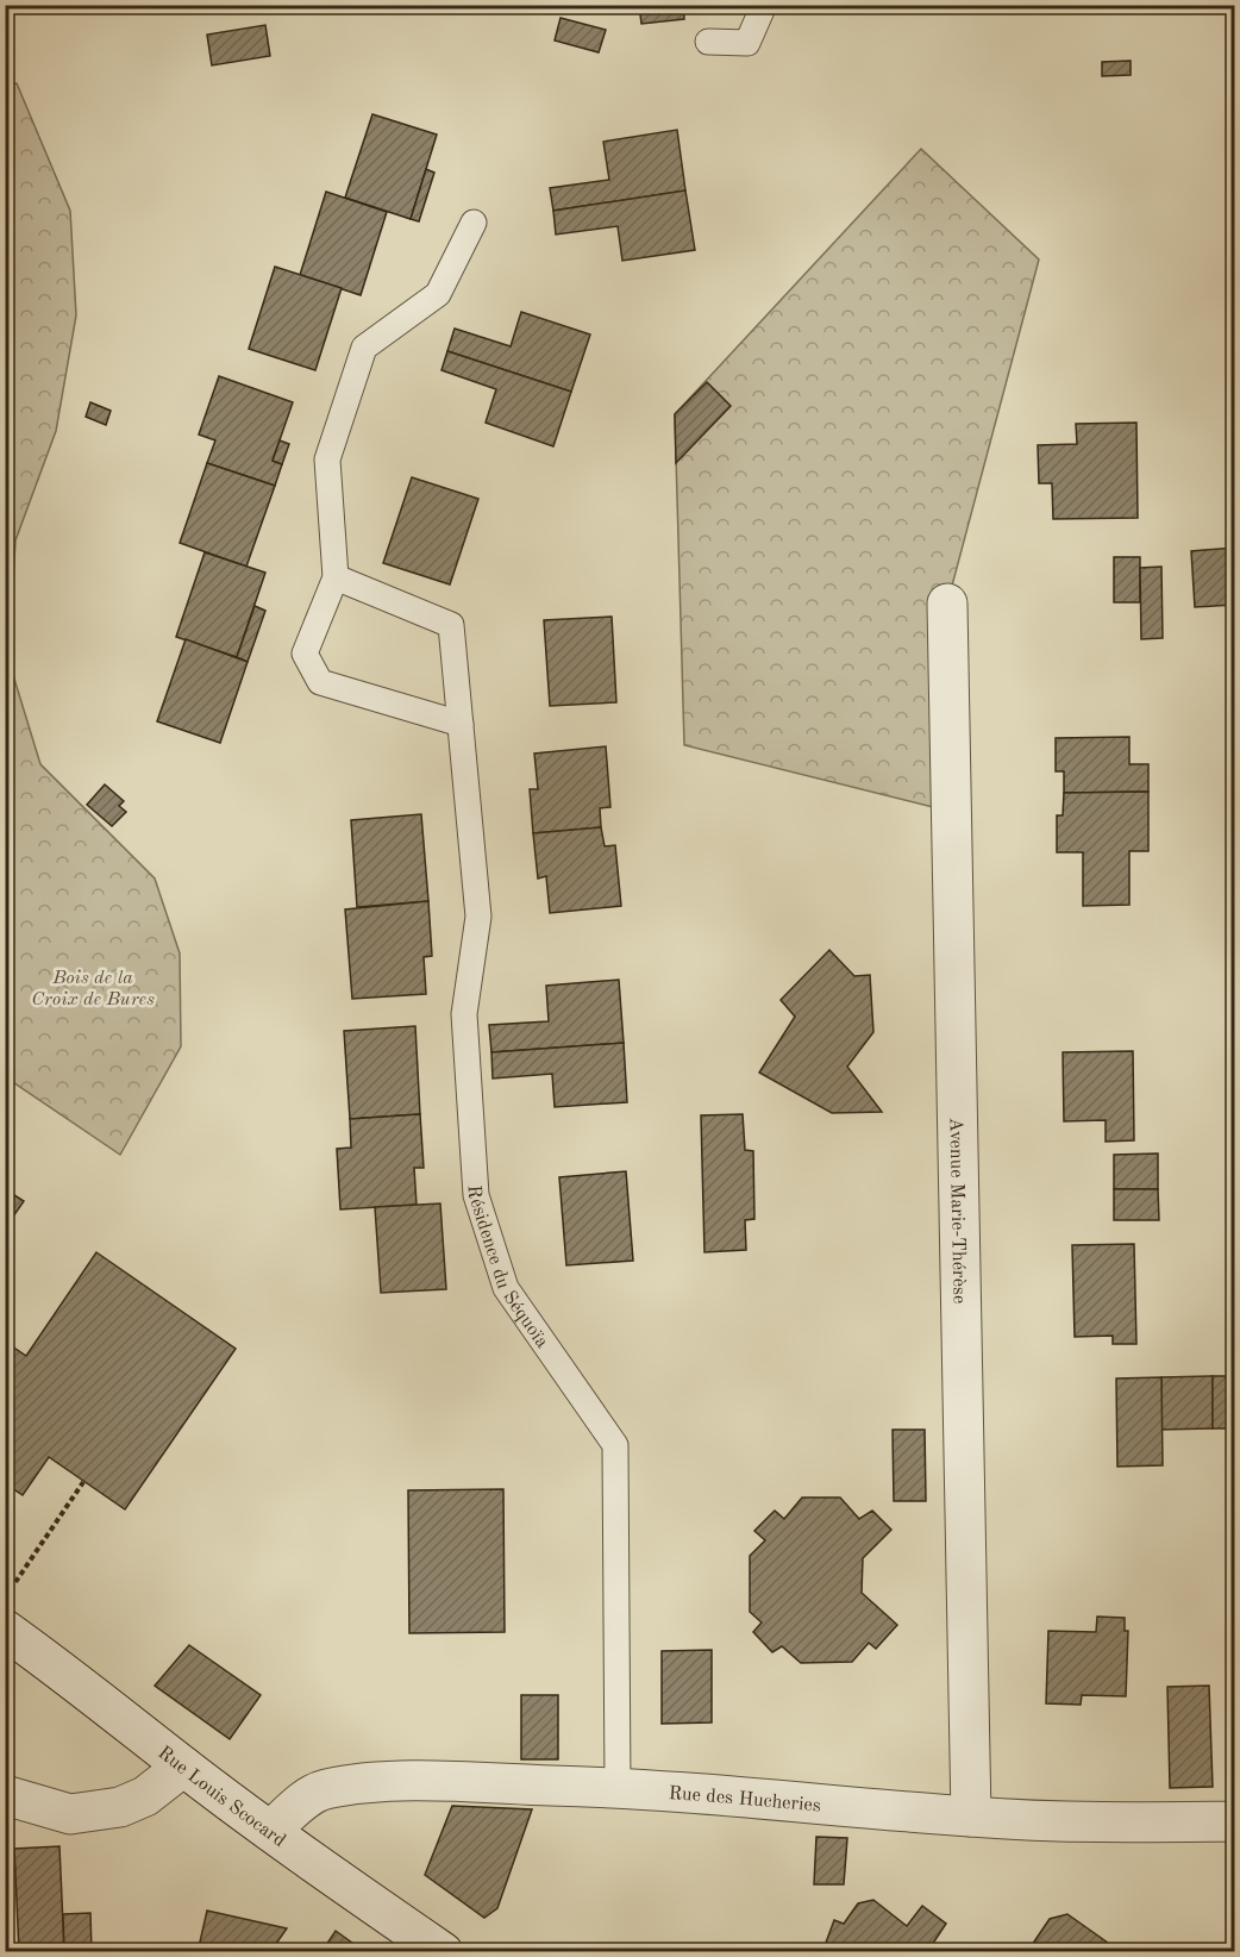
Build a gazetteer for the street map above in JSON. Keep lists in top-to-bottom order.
{
  "streets": {
    "street": ["Avenue Marie-Thérèse", "Rue Louis Scocard", "Rue des Hucheries"],
    "lane": ["Résidence du Séquoïa"]
  },
  "crossings": [
    ["Avenue Marie-Thérèse", "Rue des Hucheries"],
    ["Résidence du Séquoïa", "Rue des Hucheries"],
    ["Rue Louis Scocard", "Rue des Hucheries"]
  ],
  "parks": ["Bois de la Croix de Bures"]
}
